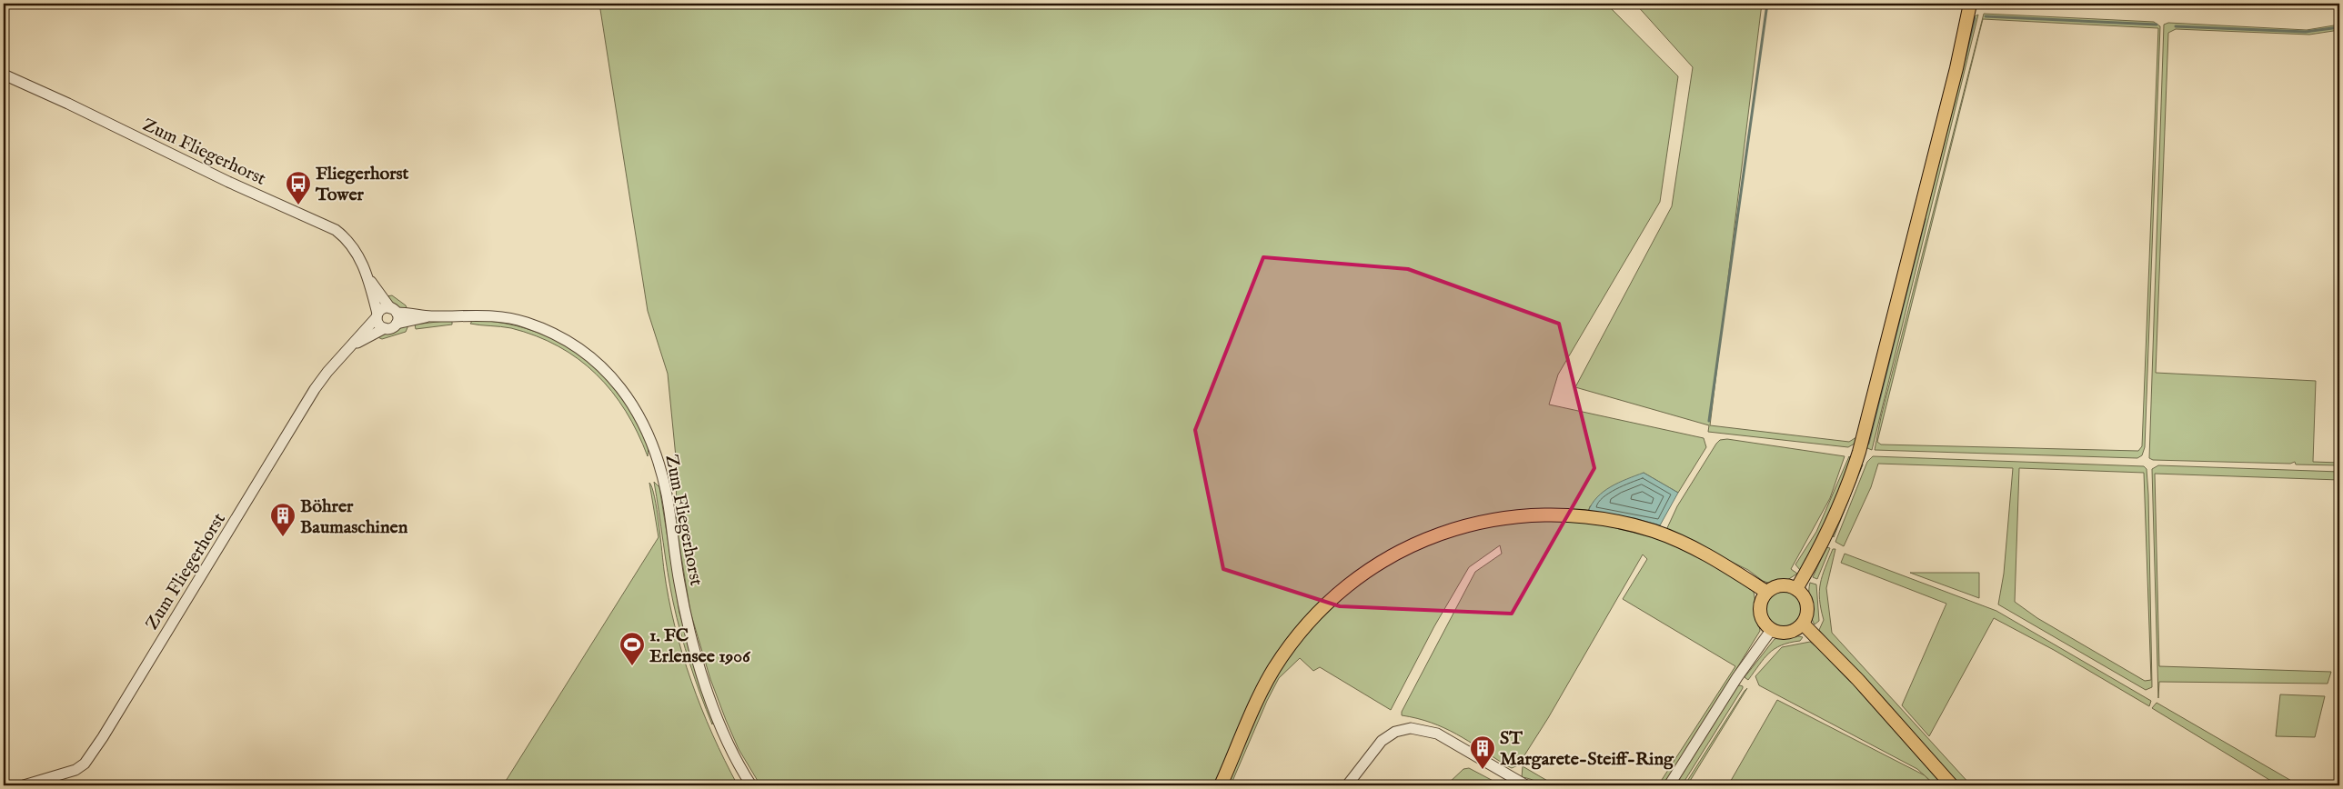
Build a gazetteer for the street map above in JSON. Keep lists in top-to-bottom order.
{
  "streets": {
    "street": ["Zum Fliegerhorst"]
  },
  "places": {
    "bus stop": ["Fliegerhorst Tower"],
    "building": ["Böhrer Baumaschinen", "ST Margarete-Steiff-Ring"],
    "sports": ["1. FC Erlensee 1906"]
  }
}
